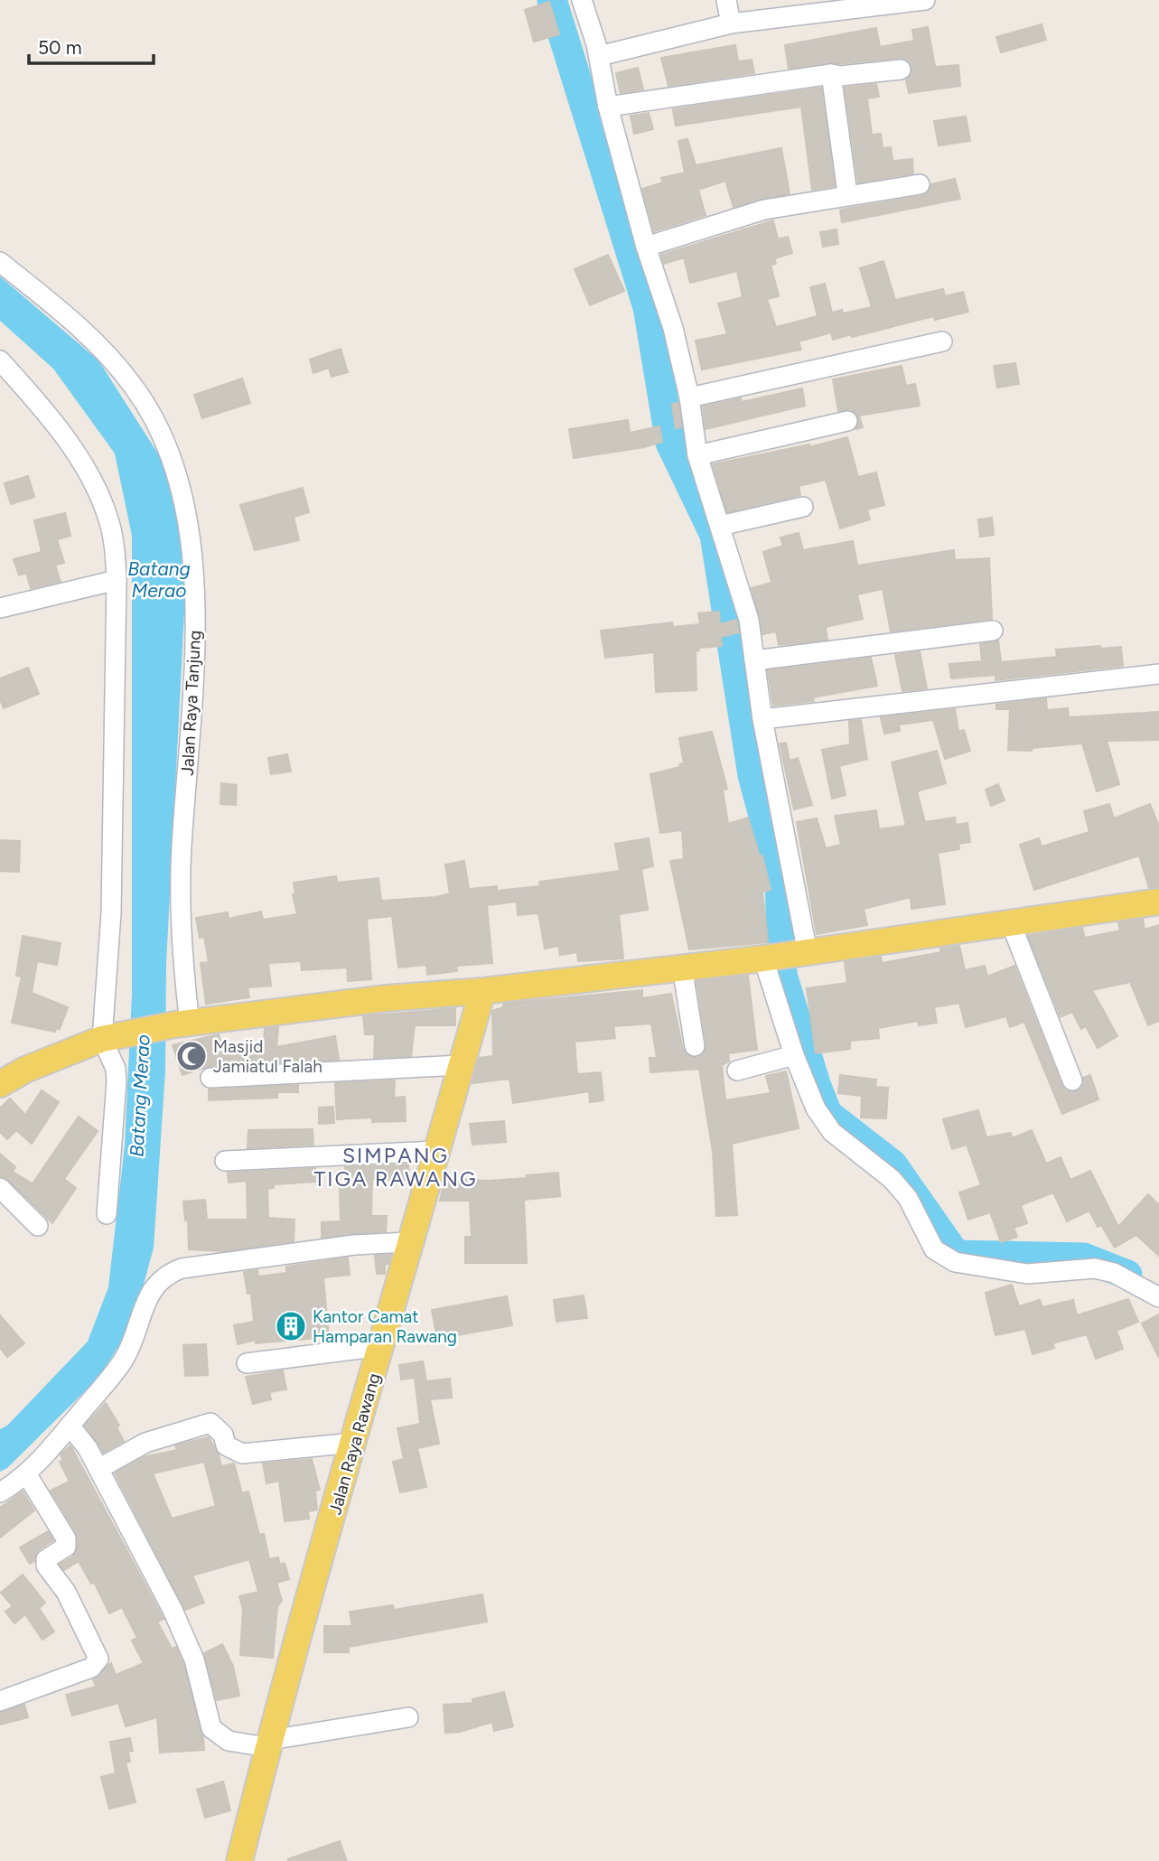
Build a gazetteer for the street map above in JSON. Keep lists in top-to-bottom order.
{
  "streets": {
    "main road": ["Jalan Raya Rawang"],
    "street": ["Jalan Raya Tanjung"]
  },
  "districts": ["SIMPANG TIGA RAWANG"],
  "water": ["Batang Merao"],
  "places": {
    "mosque": ["Masjid Jamiatul Falah"],
    "building": ["Kantor Camat Hamparan Rawang"]
  },
  "scale_bar": "50 m"
}
